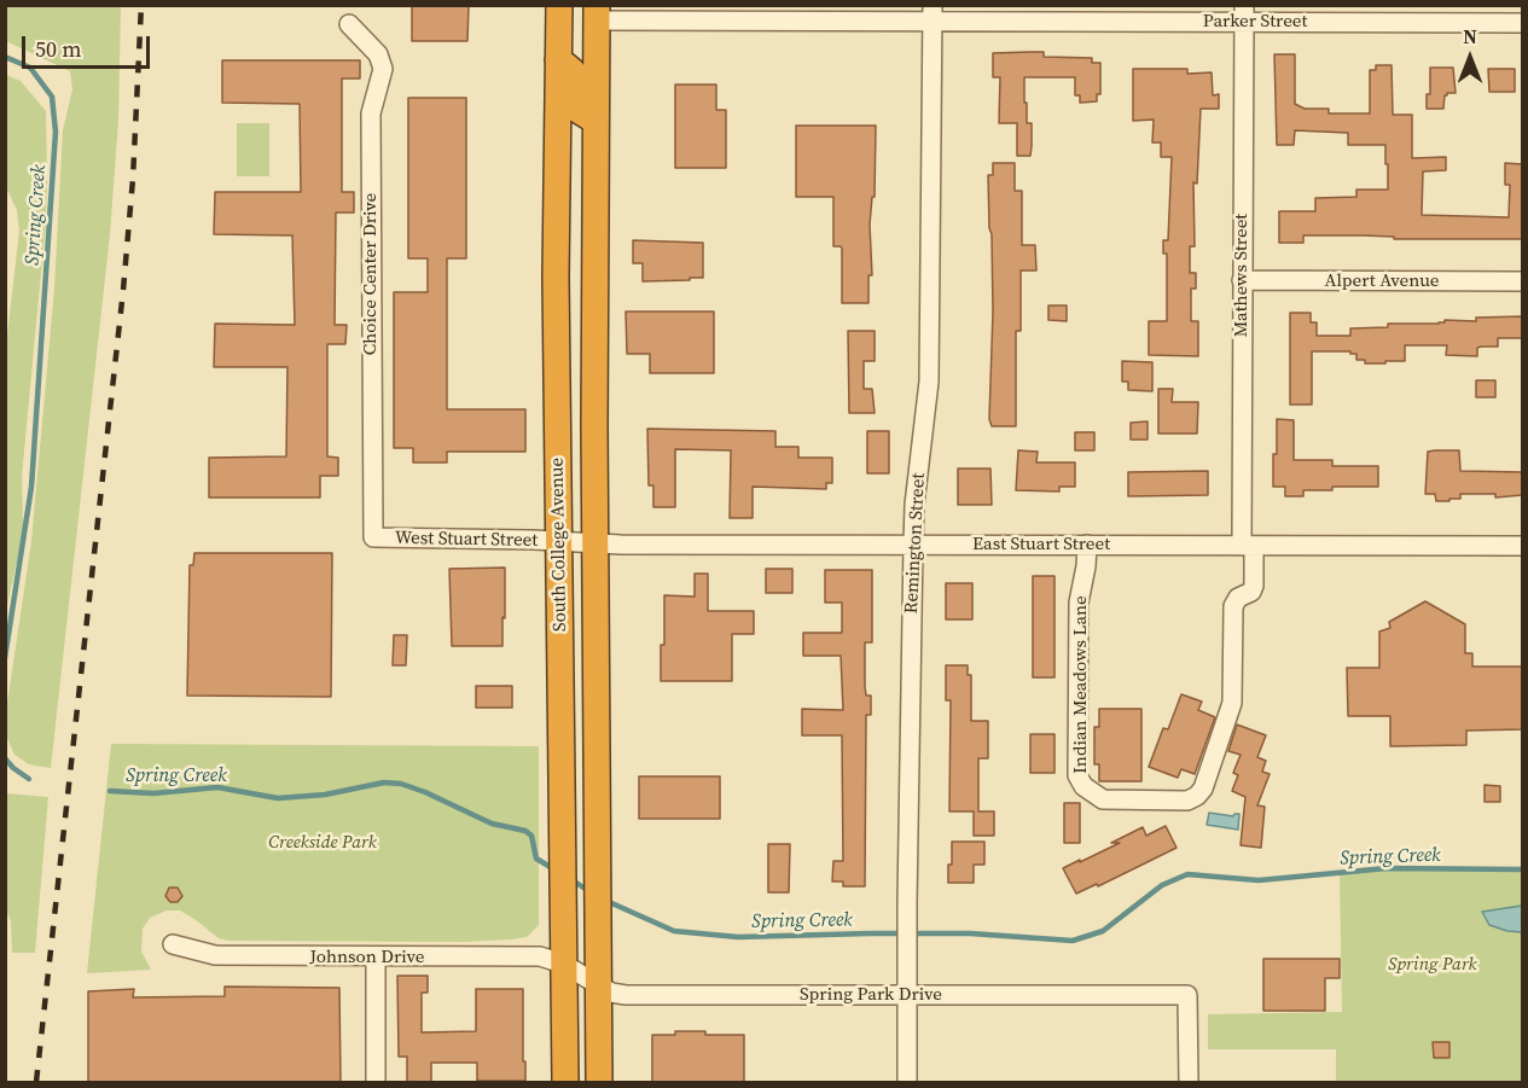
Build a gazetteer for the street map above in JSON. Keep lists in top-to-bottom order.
{
  "streets": {
    "highway": ["South College Avenue"],
    "street": [
      "Parker Street",
      "Choice Center Drive",
      "Mathews Street",
      "Alpert Avenue",
      "West Stuart Street",
      "Remington Street",
      "East Stuart Street",
      "Indian Meadows Lane",
      "Johnson Drive",
      "Spring Park Drive"
    ]
  },
  "crossings": [
    ["Parker Street", "Mathews Street"],
    ["Parker Street", "Remington Street"],
    ["Parker Street", "South College Avenue"],
    ["Choice Center Drive", "West Stuart Street"],
    ["Mathews Street", "Alpert Avenue"],
    ["Mathews Street", "East Stuart Street"],
    ["Mathews Street", "Indian Meadows Lane"],
    ["West Stuart Street", "South College Avenue"],
    ["West Stuart Street", "East Stuart Street"],
    ["Remington Street", "East Stuart Street"],
    ["Remington Street", "Spring Park Drive"],
    ["South College Avenue", "East Stuart Street"],
    ["South College Avenue", "Johnson Drive"],
    ["South College Avenue", "Spring Park Drive"],
    ["East Stuart Street", "Indian Meadows Lane"],
    ["Johnson Drive", "Spring Park Drive"]
  ],
  "water": ["Spring Creek"],
  "parks": ["Creekside Park", "Spring Park"],
  "scale_bar": "50 m",
  "north": "top"
}
